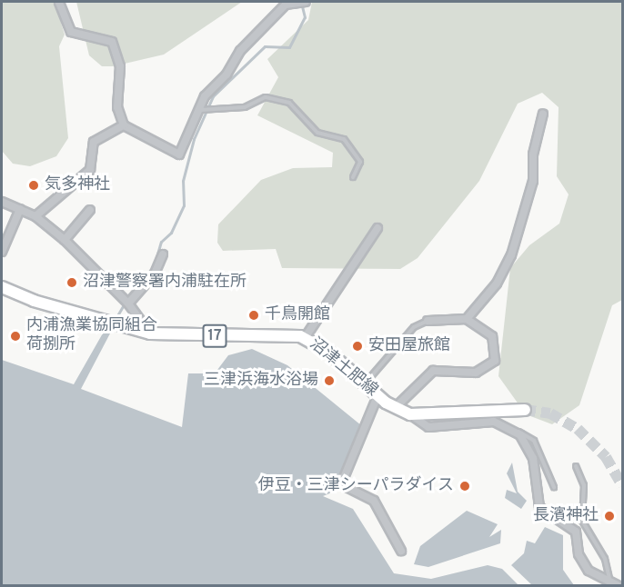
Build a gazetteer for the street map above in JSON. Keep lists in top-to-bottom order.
{
  "streets": {
    "main road": ["17", "沼津土肥線"]
  },
  "places": [
    "気多神社",
    "沼津警察署内浦駐在所",
    "千鳥開館",
    "内浦漁業協同組合 荷捌所",
    "安田屋旅館",
    "三津浜海水浴場",
    "伊豆・三津シーパラダイス",
    "長濱神社"
  ]
}
